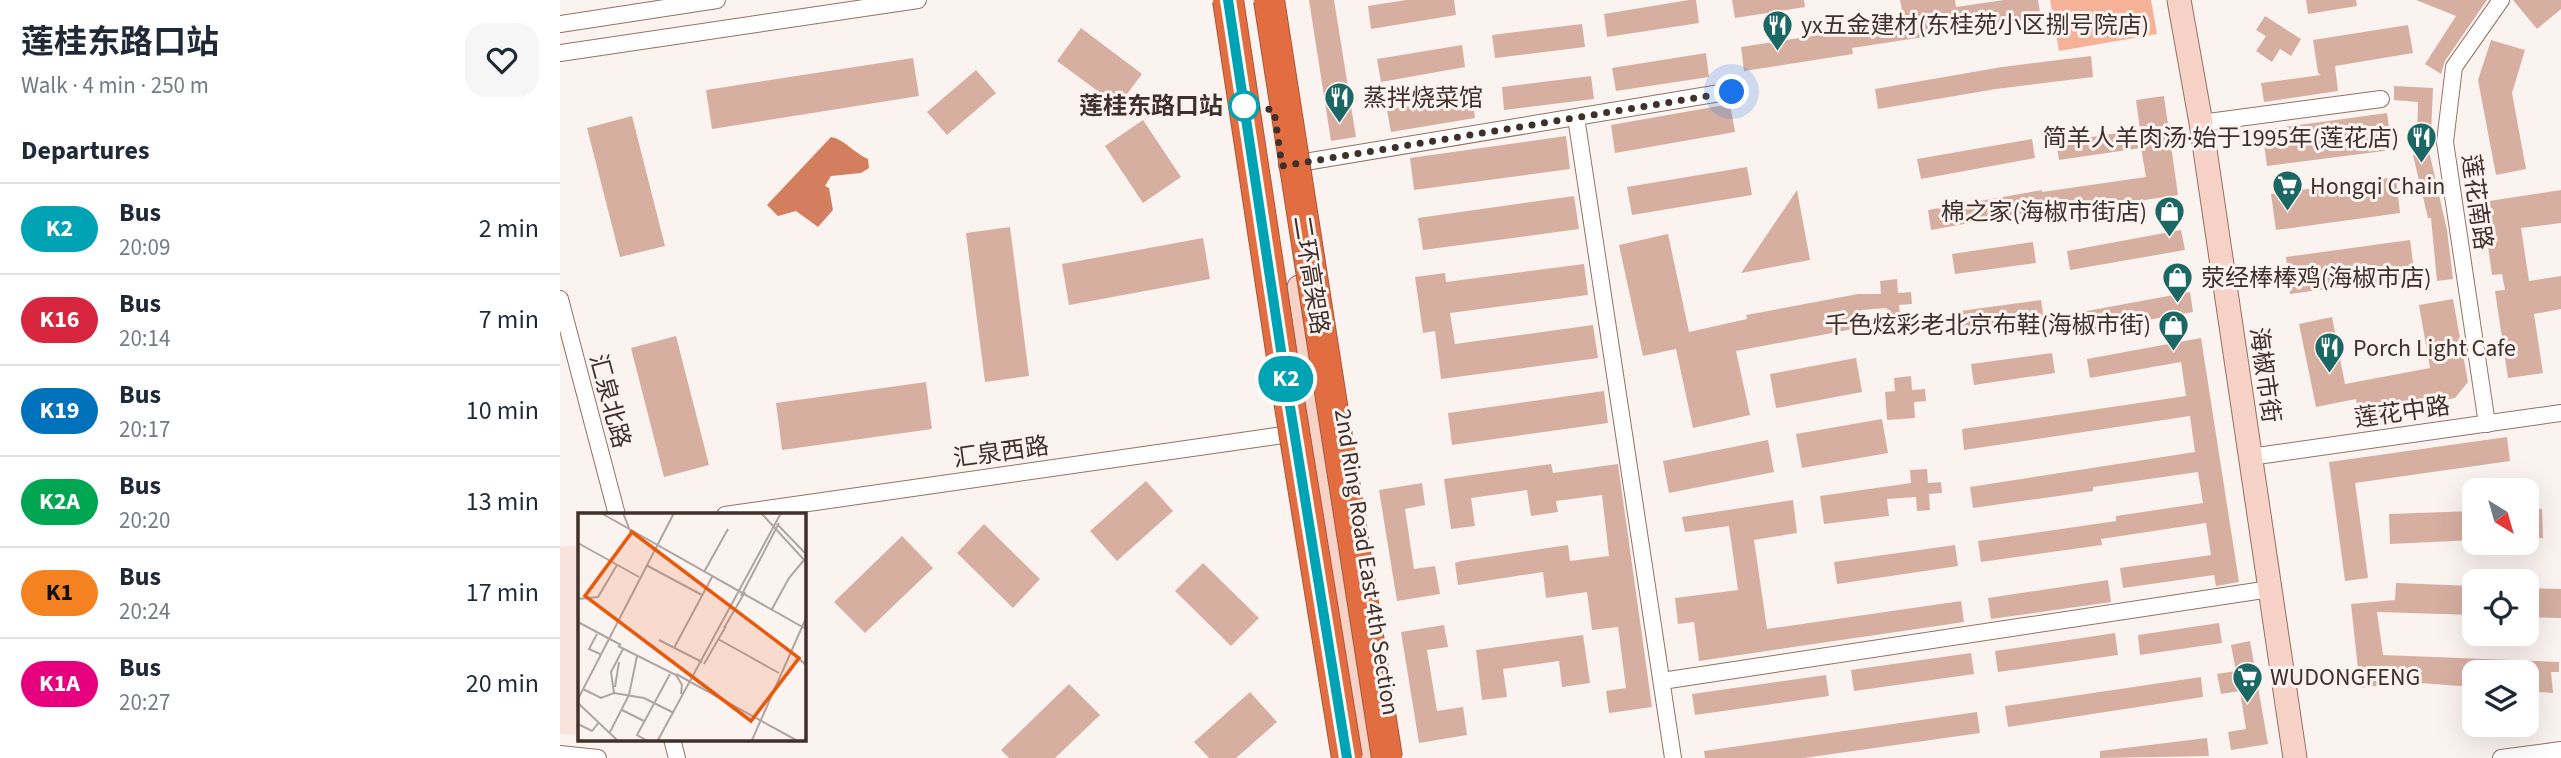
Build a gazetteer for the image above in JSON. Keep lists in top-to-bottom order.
{
  "streets": {
    "highway": ["二环高架路"],
    "main road": ["海椒市街", "2nd Ring Road East 4th Section"],
    "street": [
      "莲花南路",
      "汇泉北路",
      "莲花中路",
      "汇泉西路"
    ]
  },
  "crossings": [
    ["莲花南路", "莲花中路"],
    ["二环高架路", "汇泉西路"],
    ["海椒市街", "莲花中路"]
  ],
  "places": {
    "restaurant": [
      "yx五金建材(东桂苑小区捌号院店)",
      "蒸拌烧菜馆",
      "简羊人羊肉汤·始于1995年(莲花店)",
      "Porch Light Cafe"
    ],
    "other": ["莲桂东路口站"],
    "supermarket": ["Hongqi Chain", "WUDONGFENG"],
    "shop": ["棉之家(海椒市街店)", "荥经棒棒鸡(海椒市店)", "千色炫彩老北京布鞋(海椒市街)"]
  },
  "lines": ["bus line K2"],
  "north": "bottom right",
  "page": {
    "heading": [
      ["莲桂东路口站", "Walk · 4 min · 250 m"],
      "Departures"
    ],
    "on_map": "K2",
    "list": [
      {
        "mark": "K2",
        "name": "Bus",
        "note": "20:09",
        "value": "2 min"
      },
      {
        "mark": "K16",
        "name": "Bus",
        "note": "20:14",
        "value": "7 min"
      },
      {
        "mark": "K19",
        "name": "Bus",
        "note": "20:17",
        "value": "10 min"
      },
      {
        "mark": "K2A",
        "name": "Bus",
        "note": "20:20",
        "value": "13 min"
      },
      {
        "mark": "K1",
        "name": "Bus",
        "note": "20:24",
        "value": "17 min"
      },
      {
        "mark": "K1A",
        "name": "Bus",
        "note": "20:27",
        "value": "20 min"
      }
    ]
  }
}
